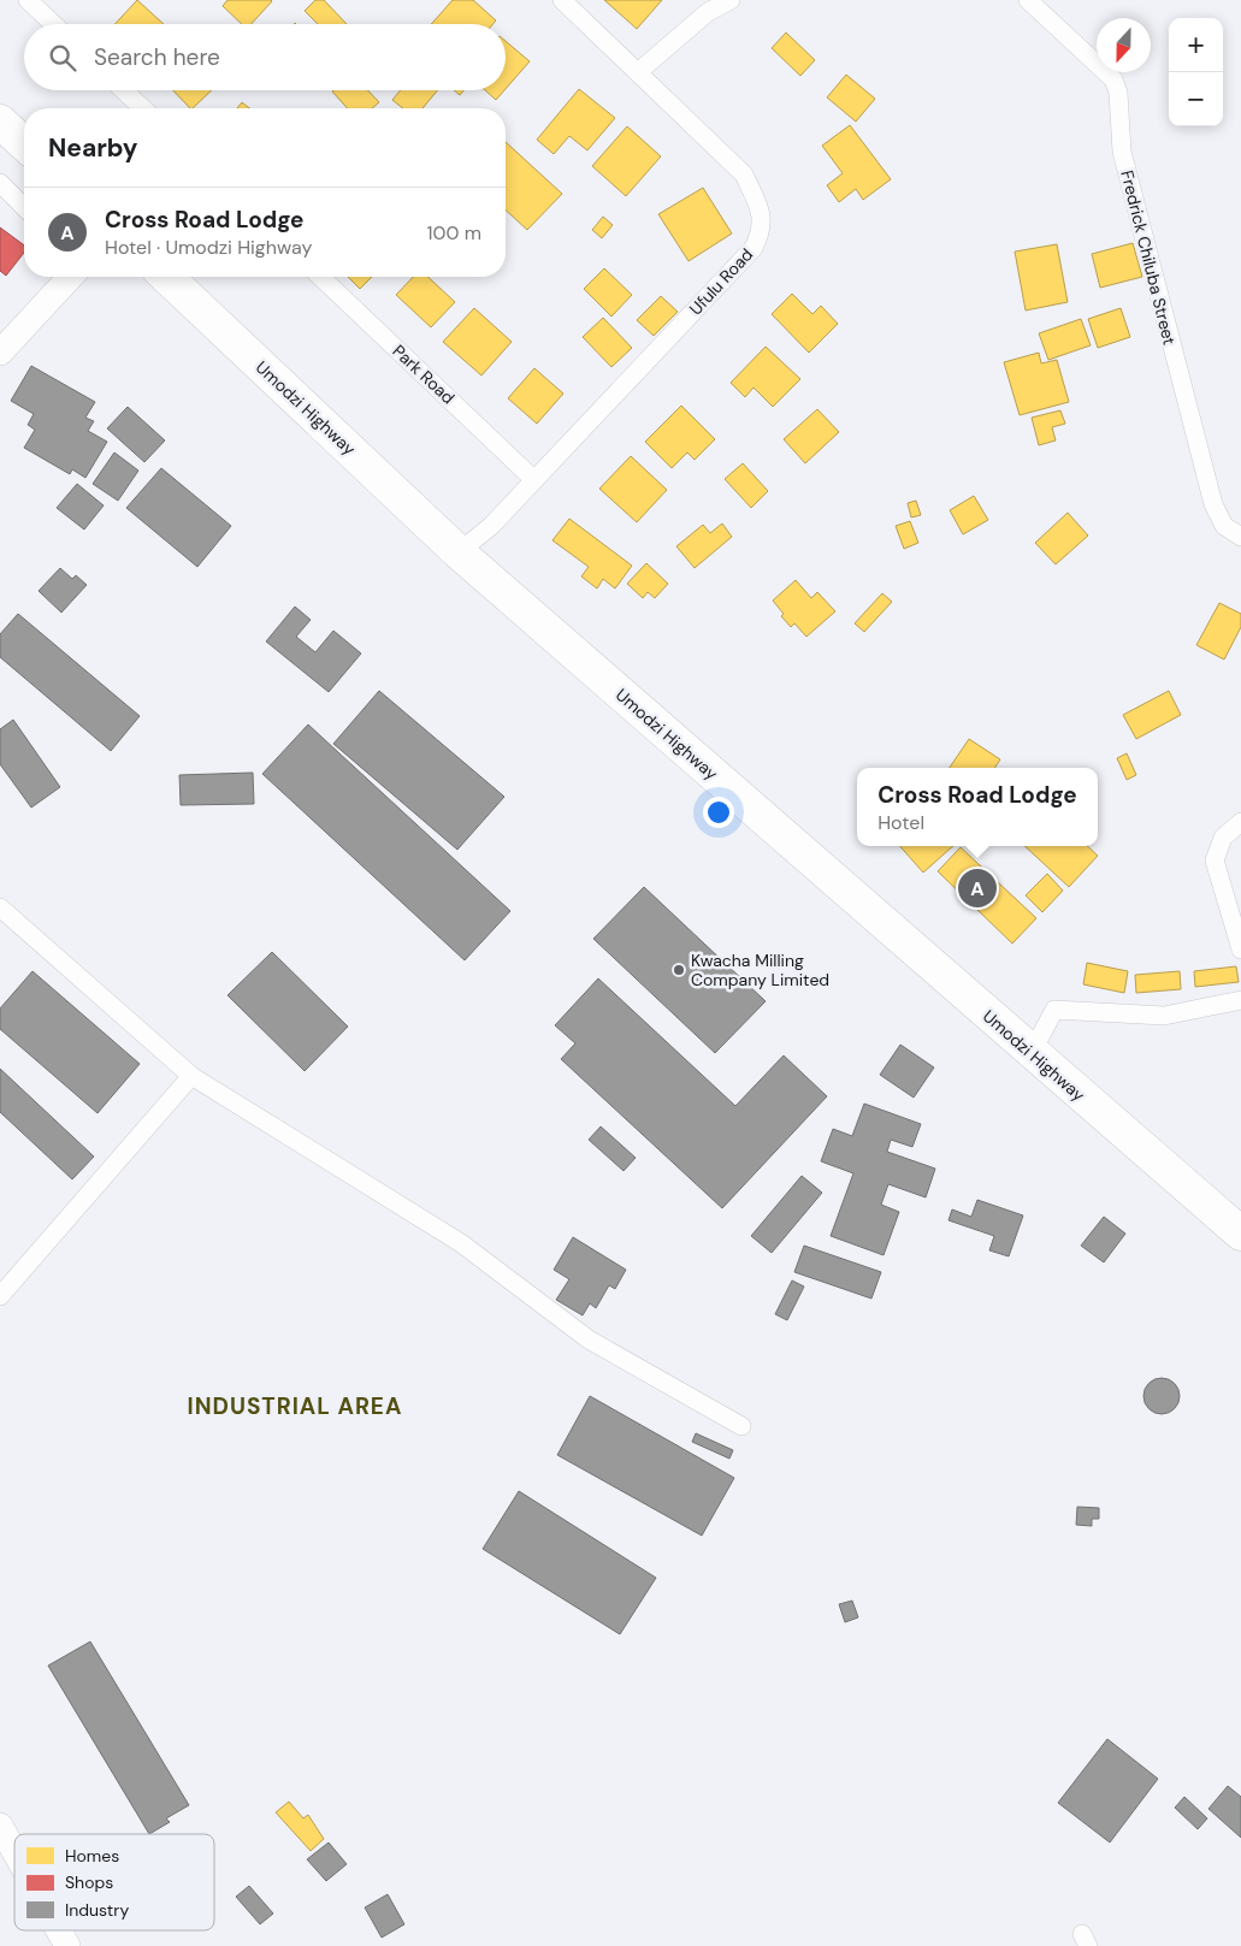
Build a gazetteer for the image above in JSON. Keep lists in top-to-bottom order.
{
  "streets": {
    "highway": ["Umodzi Highway"],
    "street": ["Fredrick Chiluba Street", "Ufulu Road", "Park Road"]
  },
  "crossings": [
    ["Ufulu Road", "Park Road"],
    ["Ufulu Road", "Umodzi Highway"]
  ],
  "districts": ["INDUSTRIAL AREA"],
  "places": ["Kwacha Milling Company Limited"],
  "legend": ["Homes", "Shops", "Industry"],
  "north": "bottom",
  "page": {
    "map_buttons": ["+", "−"],
    "search": "Search here",
    "heading": "Nearby",
    "list": [
      {
        "mark": "A",
        "name": "Cross Road Lodge",
        "note": "Hotel · Umodzi Highway",
        "value": "100 m"
      }
    ],
    "popup": ["Cross Road Lodge", "Hotel"],
    "pins": "A"
  }
}
